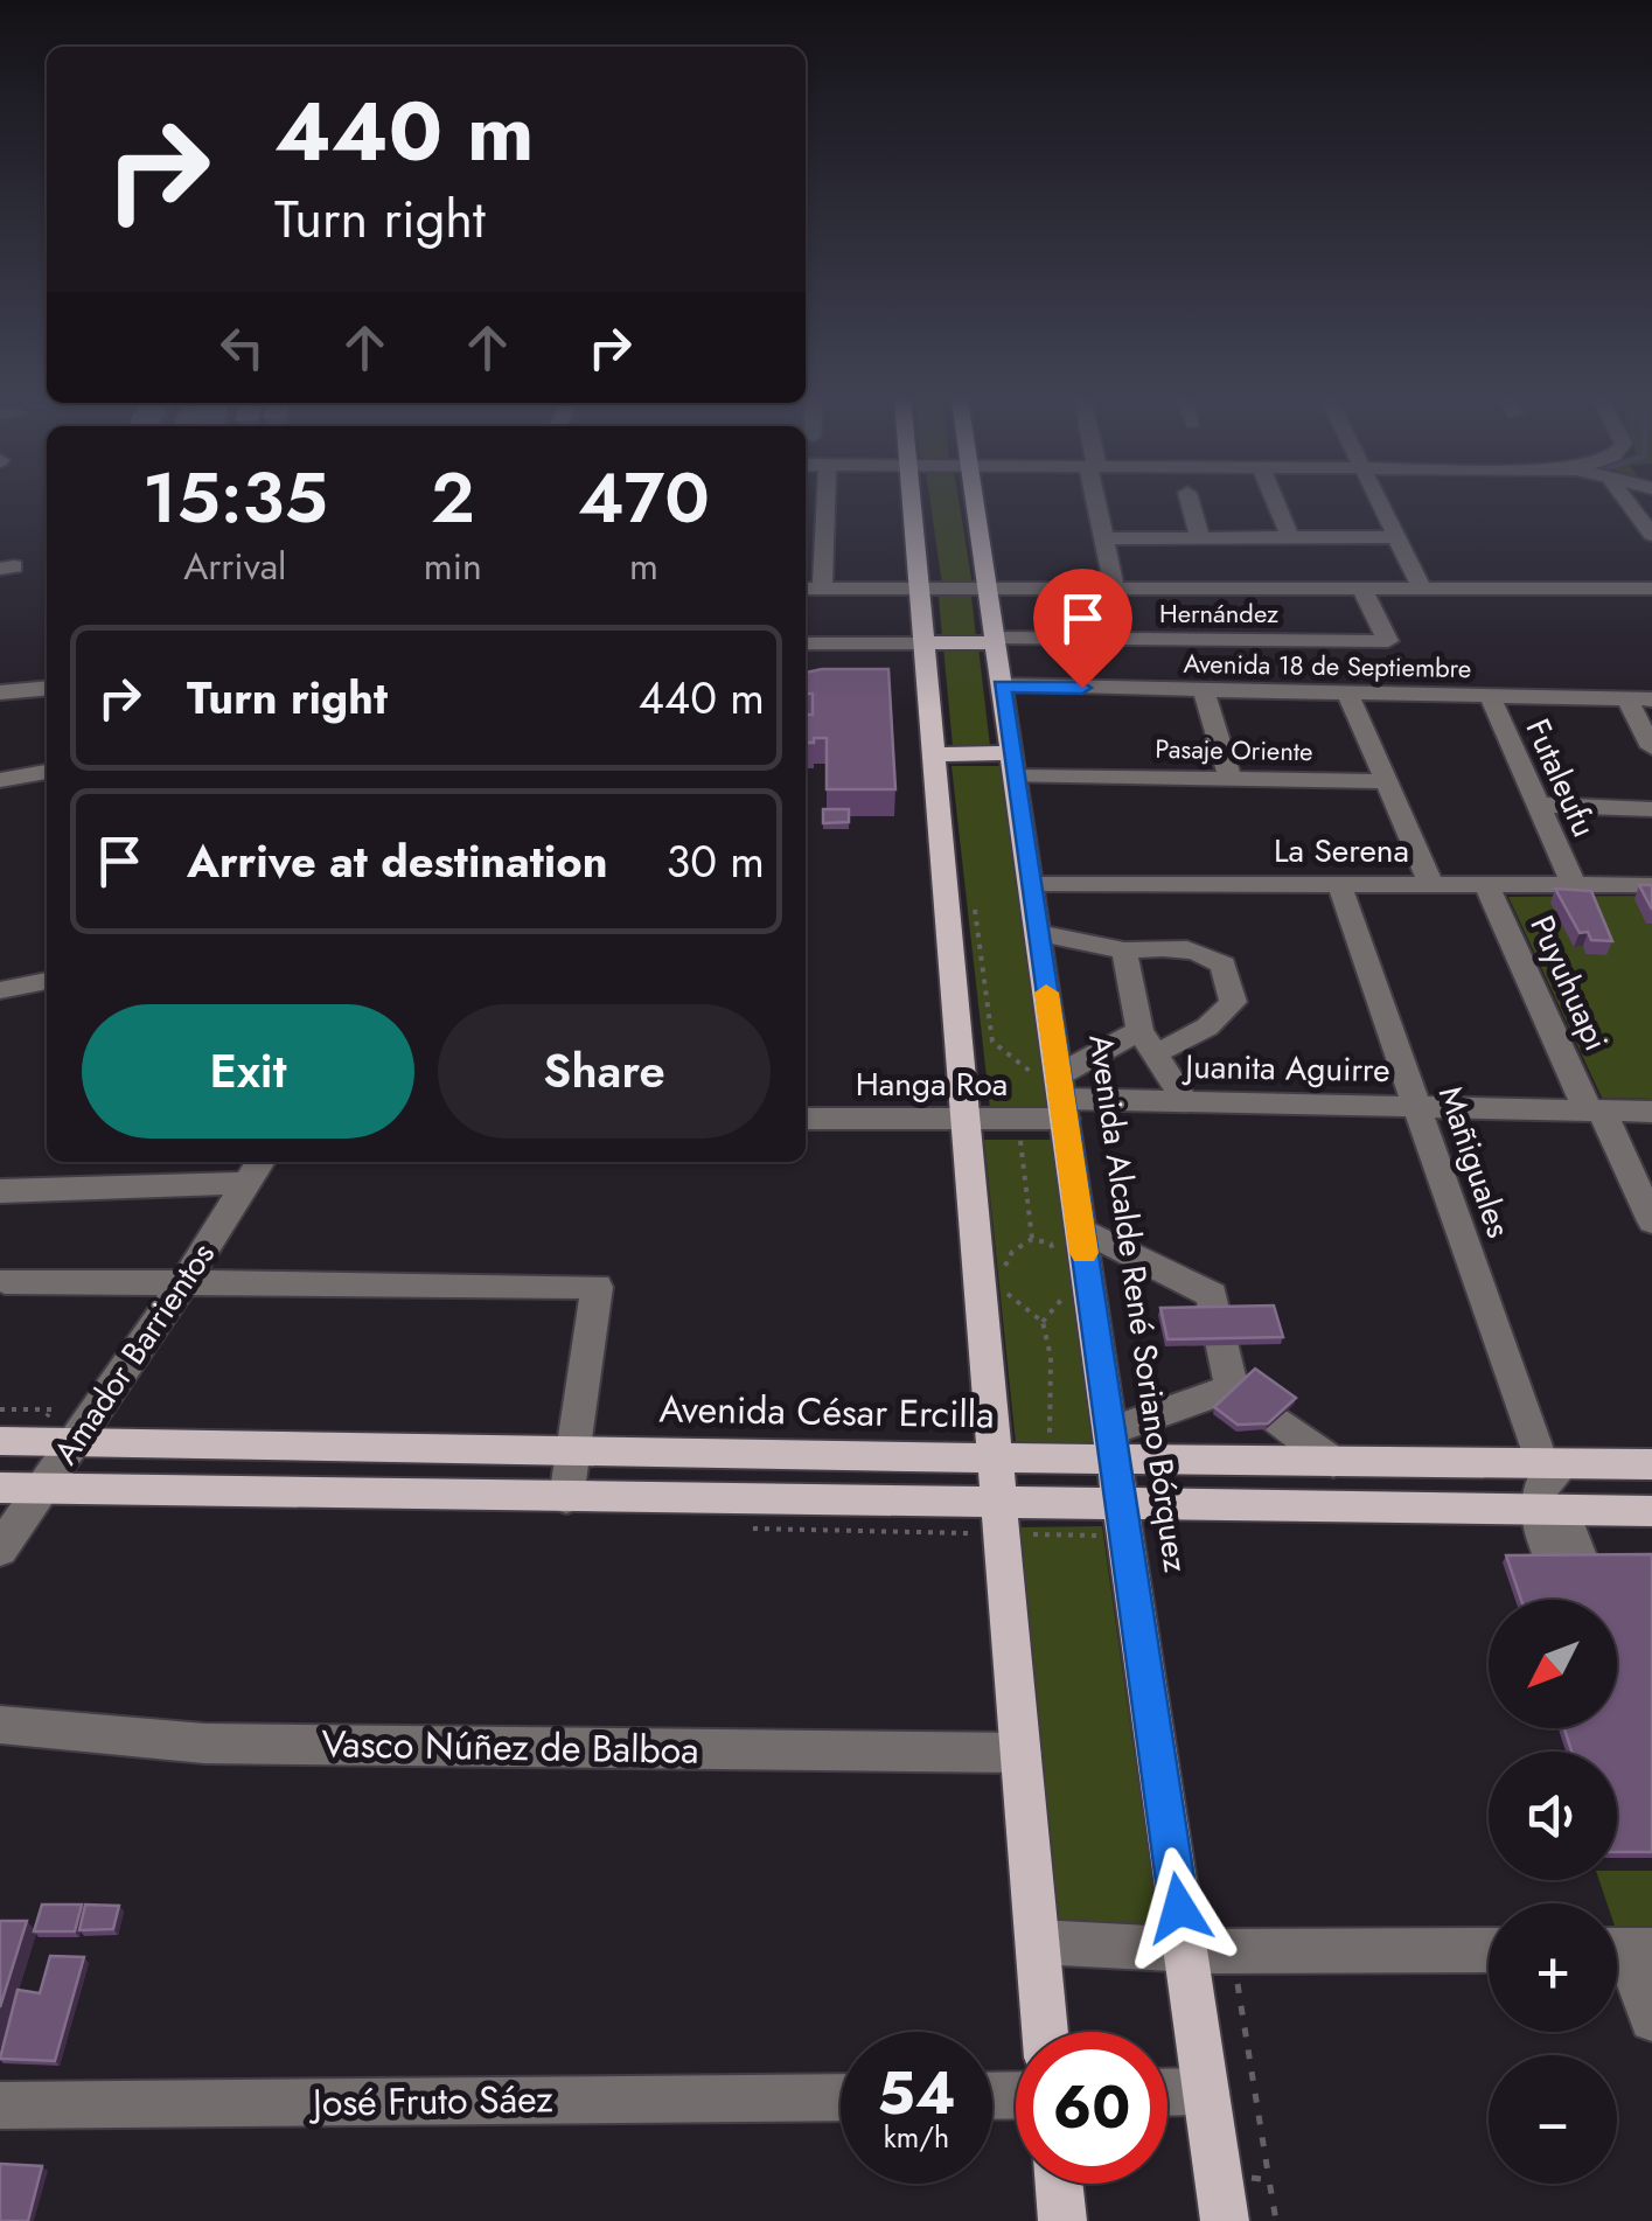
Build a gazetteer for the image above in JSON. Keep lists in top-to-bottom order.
{
  "streets": {
    "main road": ["Avenida Alcalde René Soriano Bórquez", "Avenida César Ercilla"],
    "street": [
      "Hernández",
      "Avenida 18 de Septiembre",
      "Pasaje Oriente",
      "Futaleufu",
      "La Serena",
      "Puyuhuapi",
      "Juanita Aguirre",
      "Hanga Roa",
      "Mañiguales",
      "Amador Barrientos",
      "Vasco Núñez de Balboa",
      "José Fruto Sáez"
    ]
  },
  "crossings": [
    ["Hernández", "Avenida Alcalde René Soriano Bórquez"],
    ["Avenida 18 de Septiembre", "Futaleufu"],
    ["Avenida 18 de Septiembre", "Avenida Alcalde René Soriano Bórquez"],
    ["Pasaje Oriente", "Avenida Alcalde René Soriano Bórquez"],
    ["Futaleufu", "La Serena"],
    ["La Serena", "Puyuhuapi"],
    ["La Serena", "Mañiguales"],
    ["La Serena", "Avenida Alcalde René Soriano Bórquez"],
    ["Puyuhuapi", "Juanita Aguirre"],
    ["Juanita Aguirre", "Hanga Roa"],
    ["Juanita Aguirre", "Mañiguales"],
    ["Juanita Aguirre", "Avenida Alcalde René Soriano Bórquez"],
    ["Hanga Roa", "Avenida Alcalde René Soriano Bórquez"],
    ["Mañiguales", "Avenida César Ercilla"],
    ["Avenida Alcalde René Soriano Bórquez", "Avenida César Ercilla"],
    ["Amador Barrientos", "Avenida César Ercilla"]
  ],
  "north": "bottom left",
  "page": {
    "turn": ["440 m", "Turn right"],
    "eta": [
      "15:35",
      "Arrival",
      "2",
      "min",
      "470",
      "m"
    ],
    "list": [
      {
        "name": "Turn right",
        "value": "440 m"
      },
      {
        "name": "Arrive at destination",
        "value": "30 m"
      }
    ],
    "buttons": ["Exit", "Share"],
    "map_buttons": ["+", "−"],
    "speed": "54 km/h",
    "limit": "60"
  }
}
